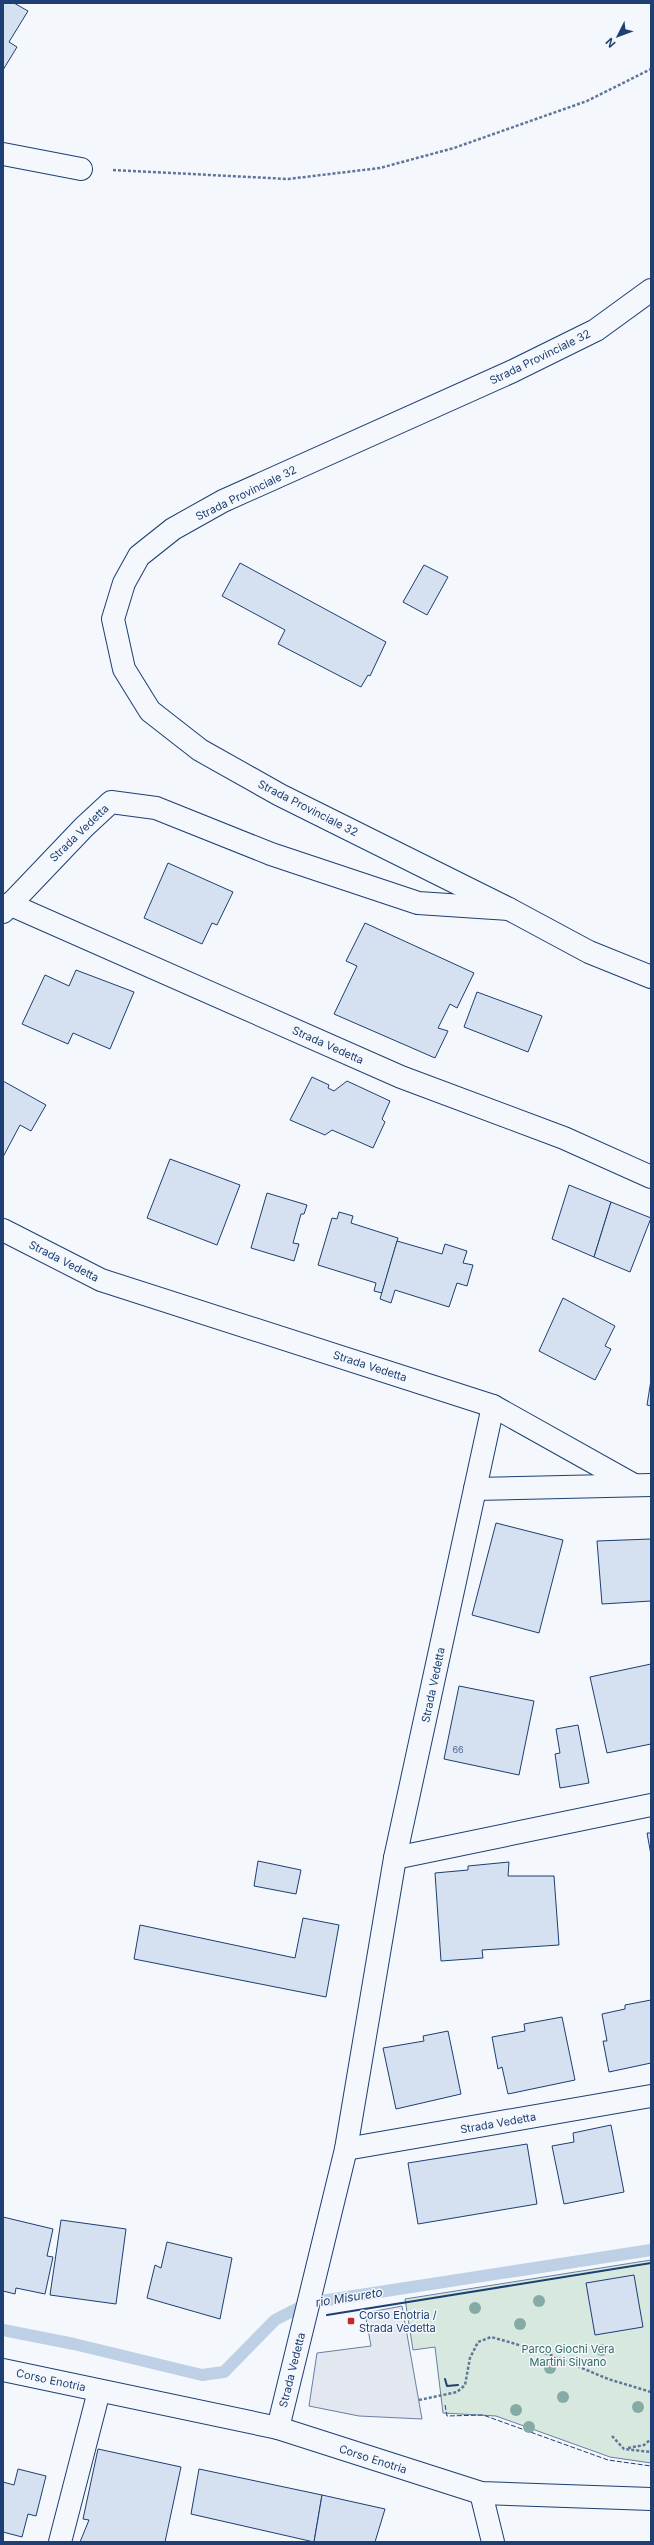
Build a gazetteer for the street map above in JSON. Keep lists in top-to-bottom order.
{
  "streets": {
    "street": ["Strada Provinciale 32", "Strada Vedetta", "Corso Enotria"]
  },
  "crossings": [
    ["Strada Provinciale 32", "Strada Vedetta"],
    ["Strada Vedetta", "Corso Enotria"]
  ],
  "water": ["rio Misureto"],
  "parks": ["Parco Giochi Vera Martini Silvano"],
  "places": {
    "transit": ["Corso Enotria / Strada Vedetta"]
  },
  "house_numbers": ["66"],
  "north": "bottom left"
}
